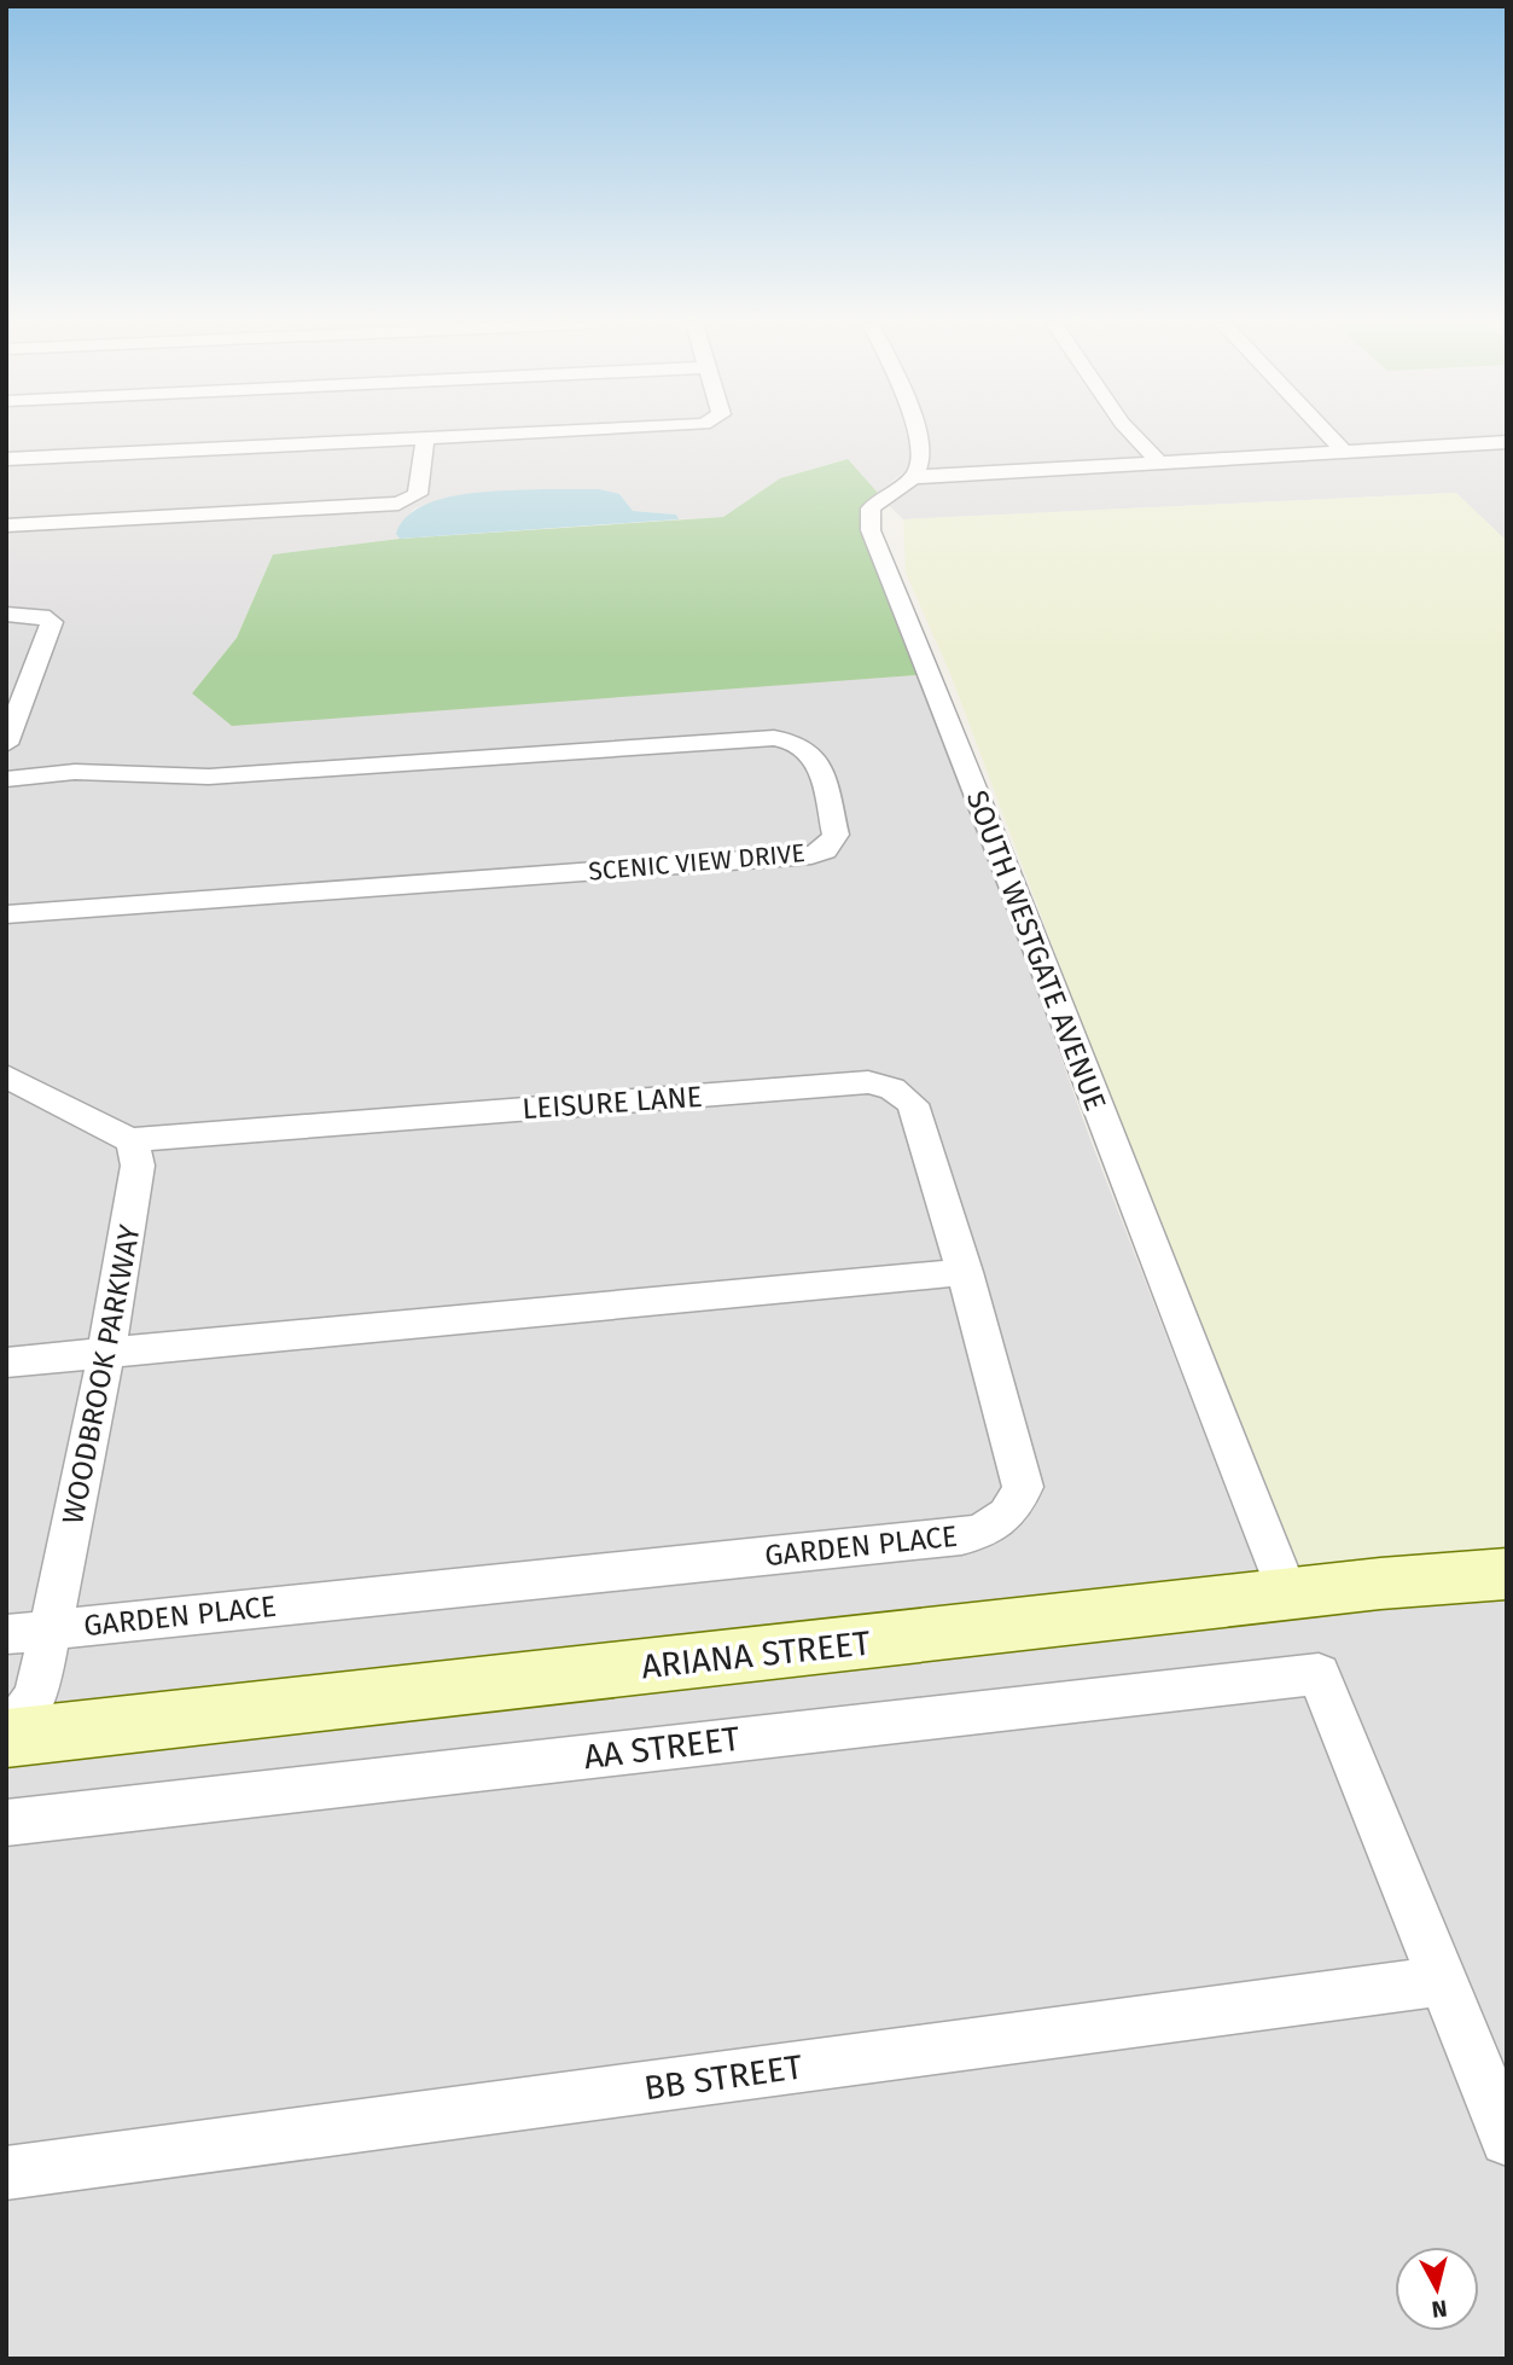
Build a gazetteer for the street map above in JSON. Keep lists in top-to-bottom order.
{
  "streets": {
    "street": [
      "SCENIC VIEW DRIVE",
      "SOUTH WESTGATE AVENUE",
      "LEISURE LANE",
      "WOODBROOK PARKWAY",
      "GARDEN PLACE",
      "ARIANA STREET",
      "AA STREET",
      "BB STREET"
    ]
  },
  "crossings": [
    ["SOUTH WESTGATE AVENUE", "ARIANA STREET"],
    ["LEISURE LANE", "WOODBROOK PARKWAY"],
    ["LEISURE LANE", "GARDEN PLACE"],
    ["WOODBROOK PARKWAY", "GARDEN PLACE"],
    ["WOODBROOK PARKWAY", "ARIANA STREET"],
    ["AA STREET", "BB STREET"]
  ],
  "north": "bottom"
}
